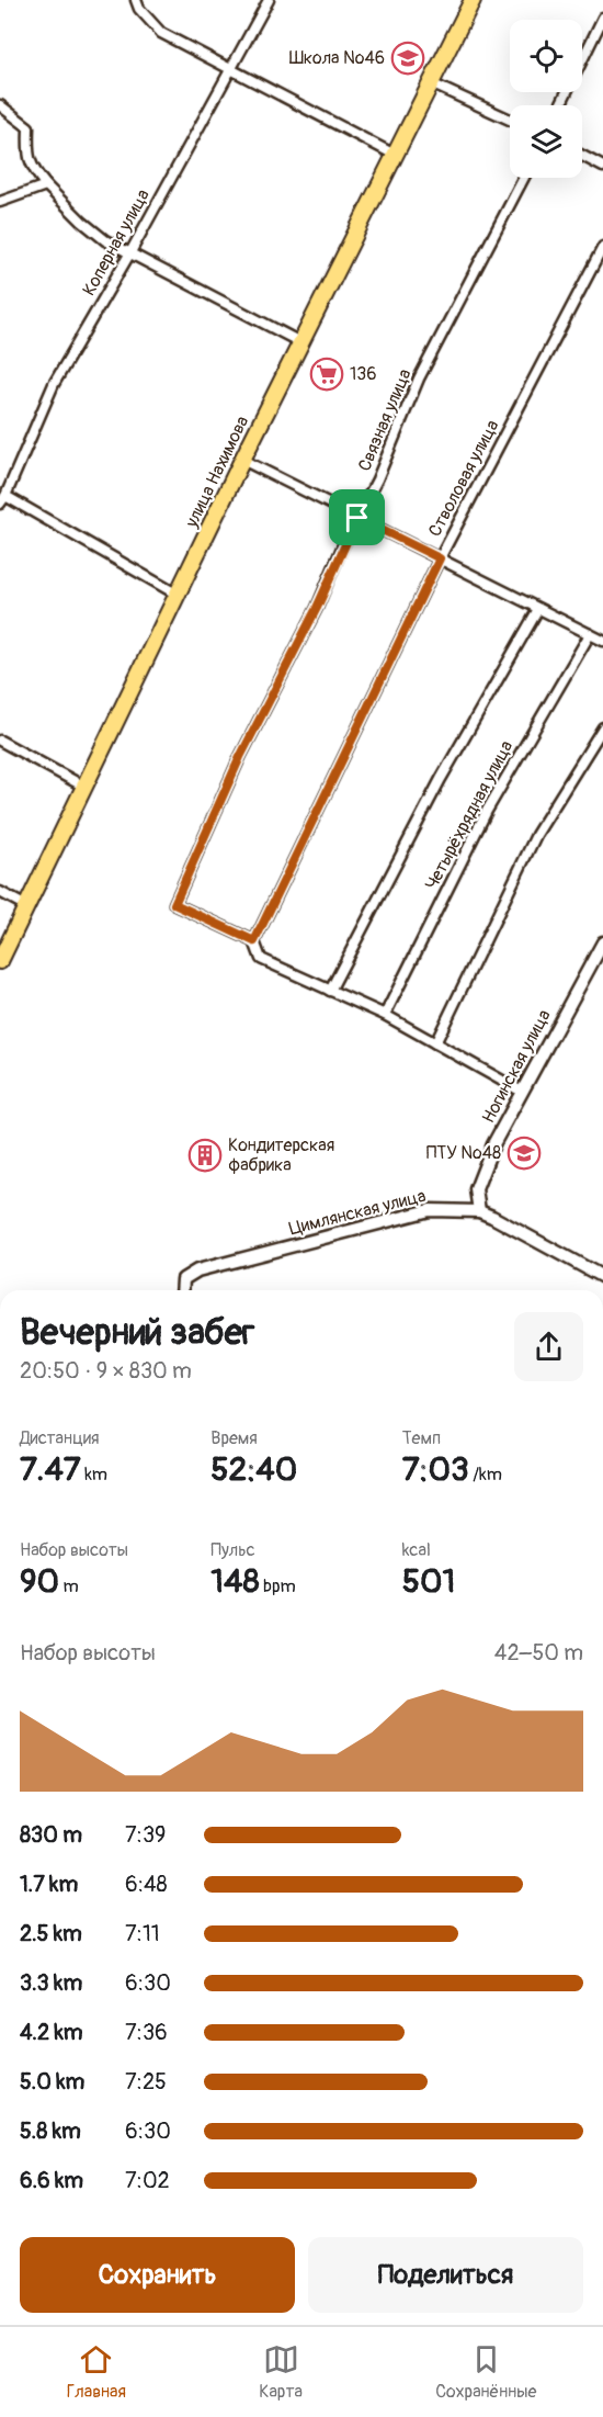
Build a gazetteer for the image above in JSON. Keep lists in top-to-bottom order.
{
  "streets": {
    "main road": ["улица Нахимова"],
    "street": [
      "Коперная улица",
      "Связная улица",
      "Стволовая улица",
      "Четырёхрядная улица",
      "Ногинская улица",
      "Цимлянская улица"
    ]
  },
  "crossings": [
    ["Связная улица", "Стволовая улица"],
    ["Ногинская улица", "Цимлянская улица"]
  ],
  "places": {
    "school or university": ["Школа №46", "ПТУ №48"],
    "supermarket": ["136"],
    "building": ["Кондитерская фабрика"]
  },
  "page": {
    "heading": ["Вечерний забег", "20:50 · 9 × 830 m"],
    "stats": [
      ["Дистанция", "7.47 km"],
      ["Время", "52:40"],
      ["Темп", "7:03 /km"],
      ["Набор высоты", "90 m"],
      ["Пульс", "148 bpm"],
      ["kcal", "501"]
    ],
    "chart": ["Набор высоты", "42–50 m"],
    "list": [
      {
        "name": "830 m",
        "note": "7:39"
      },
      {
        "name": "1.7 km",
        "note": "6:48"
      },
      {
        "name": "2.5 km",
        "note": "7:11"
      },
      {
        "name": "3.3 km",
        "note": "6:30"
      },
      {
        "name": "4.2 km",
        "note": "7:36"
      },
      {
        "name": "5.0 km",
        "note": "7:25"
      },
      {
        "name": "5.8 km",
        "note": "6:30"
      },
      {
        "name": "6.6 km",
        "note": "7:02"
      }
    ],
    "buttons": ["Сохранить", "Поделиться"],
    "tabs": ["Главная", "Карта", "Сохранённые"]
  }
}
